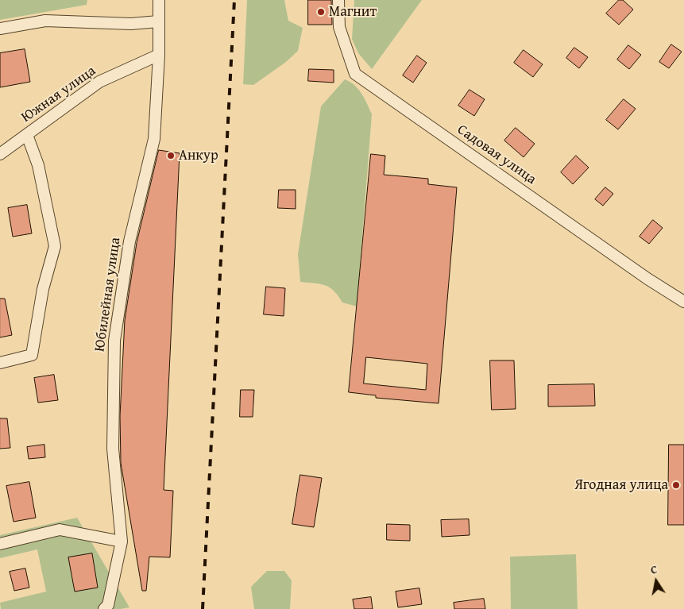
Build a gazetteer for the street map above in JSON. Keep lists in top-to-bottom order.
{
  "streets": {
    "street": ["Южная улица", "Садовая улица", "Юбилейная улица"]
  },
  "crossings": [
    ["Южная улица", "Юбилейная улица"]
  ],
  "places": ["Магнит", "Анкур", "Ягодная улица"],
  "north": "top"
}
